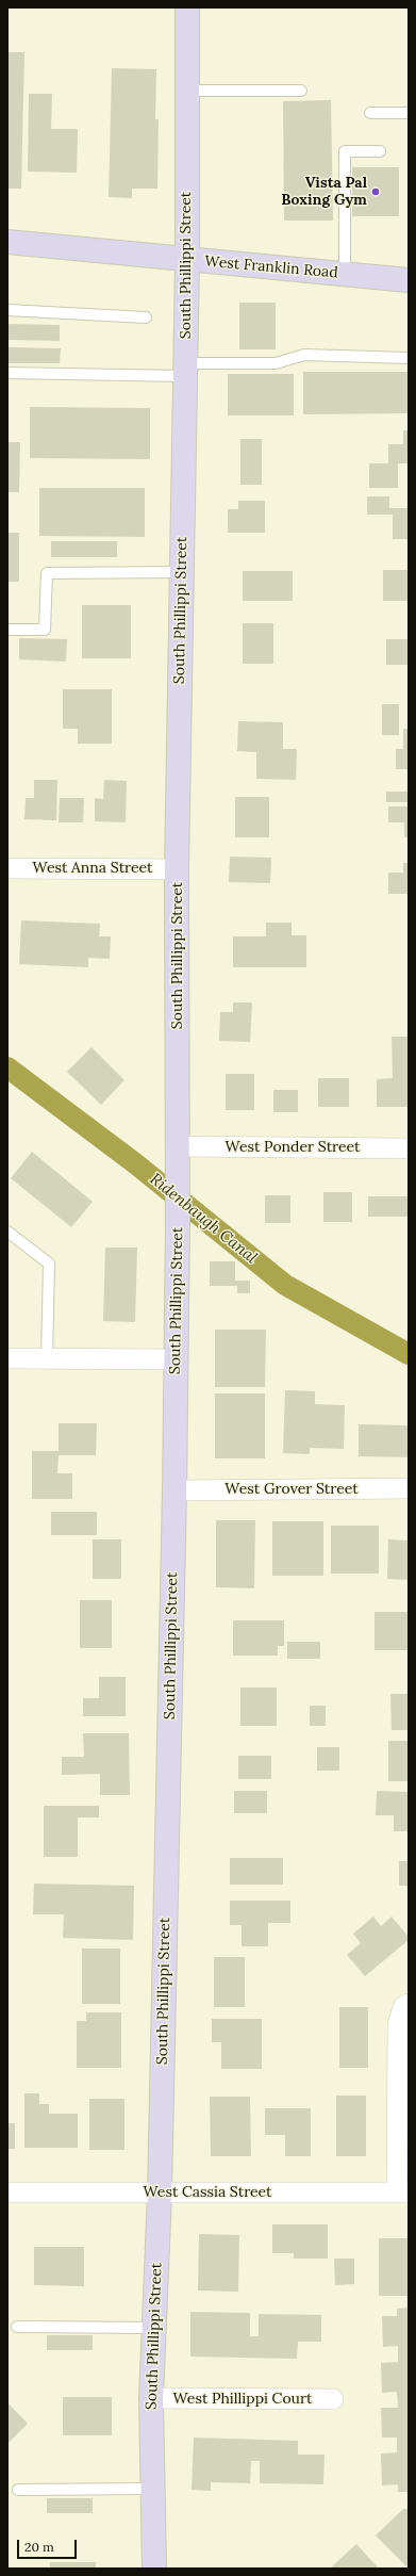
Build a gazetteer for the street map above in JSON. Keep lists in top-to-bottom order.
{
  "streets": {
    "street": [
      "South Phillippi Street",
      "West Franklin Road",
      "West Anna Street",
      "West Ponder Street",
      "West Grover Street",
      "West Cassia Street",
      "West Phillippi Court"
    ]
  },
  "crossings": [
    ["South Phillippi Street", "West Franklin Road"],
    ["South Phillippi Street", "West Anna Street"],
    ["South Phillippi Street", "West Ponder Street"],
    ["South Phillippi Street", "West Grover Street"],
    ["South Phillippi Street", "West Cassia Street"],
    ["South Phillippi Street", "West Phillippi Court"]
  ],
  "water": ["Ridenbaugh Canal"],
  "places": ["Vista Pal Boxing Gym"],
  "scale_bar": "20 m"
}
